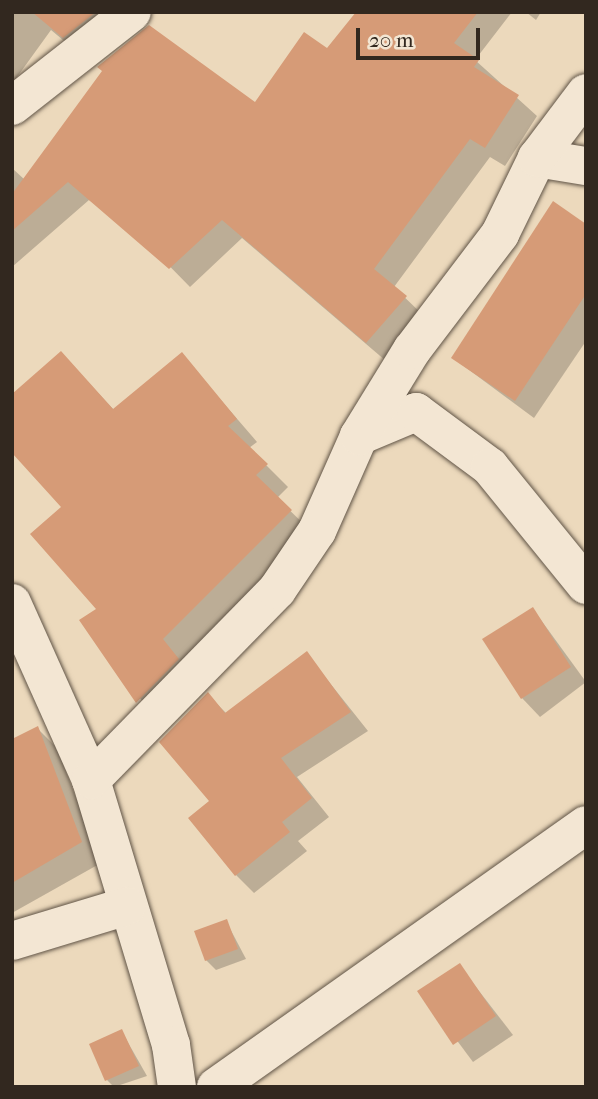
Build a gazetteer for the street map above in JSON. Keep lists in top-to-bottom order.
{
  "scale_bar": "20 m"
}
